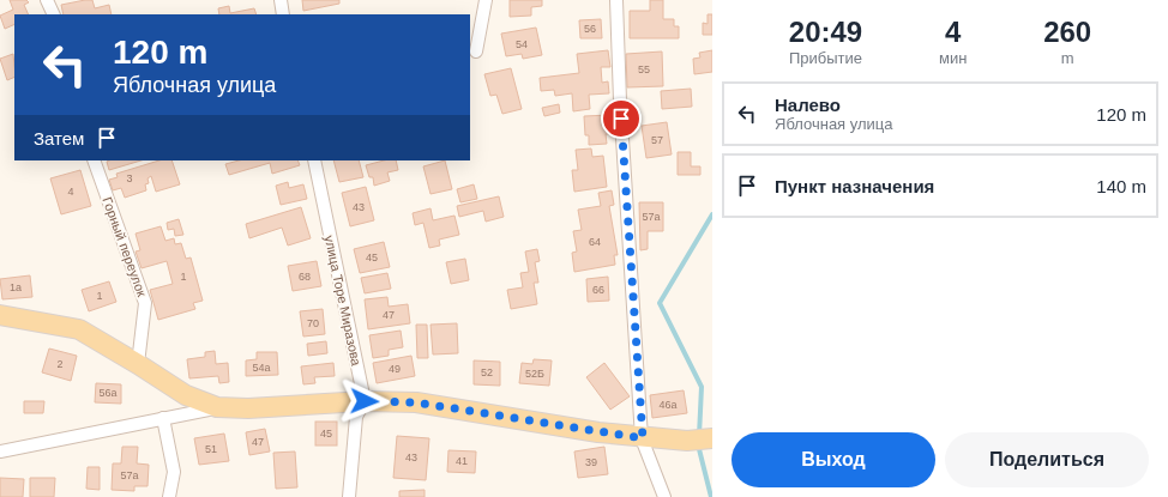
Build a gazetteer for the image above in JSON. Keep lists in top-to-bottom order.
{
  "streets": {
    "street": ["Горный переулок", "улица Торе Миразова"]
  },
  "house_numbers": [
    "56",
    "54",
    "55",
    "57",
    "3",
    "4",
    "43",
    "57а",
    "64",
    "45",
    "1",
    "68",
    "1а",
    "66",
    "1",
    "47",
    "70",
    "2",
    "54а",
    "49",
    "52",
    "52Б",
    "56а",
    "46а",
    "45",
    "47",
    "51",
    "43",
    "41",
    "39",
    "57а"
  ],
  "page": {
    "eta": [
      "20:49",
      "Прибытие",
      "4",
      "мин",
      "260",
      "m"
    ],
    "turn": ["120 m", "Яблочная улица"],
    "list": [
      {
        "name": "Налево",
        "note": "Яблочная улица",
        "value": "120 m"
      },
      {
        "name": "Пункт назначения",
        "value": "140 m"
      }
    ],
    "then": "Затем",
    "buttons": ["Выход", "Поделиться"]
  }
}
